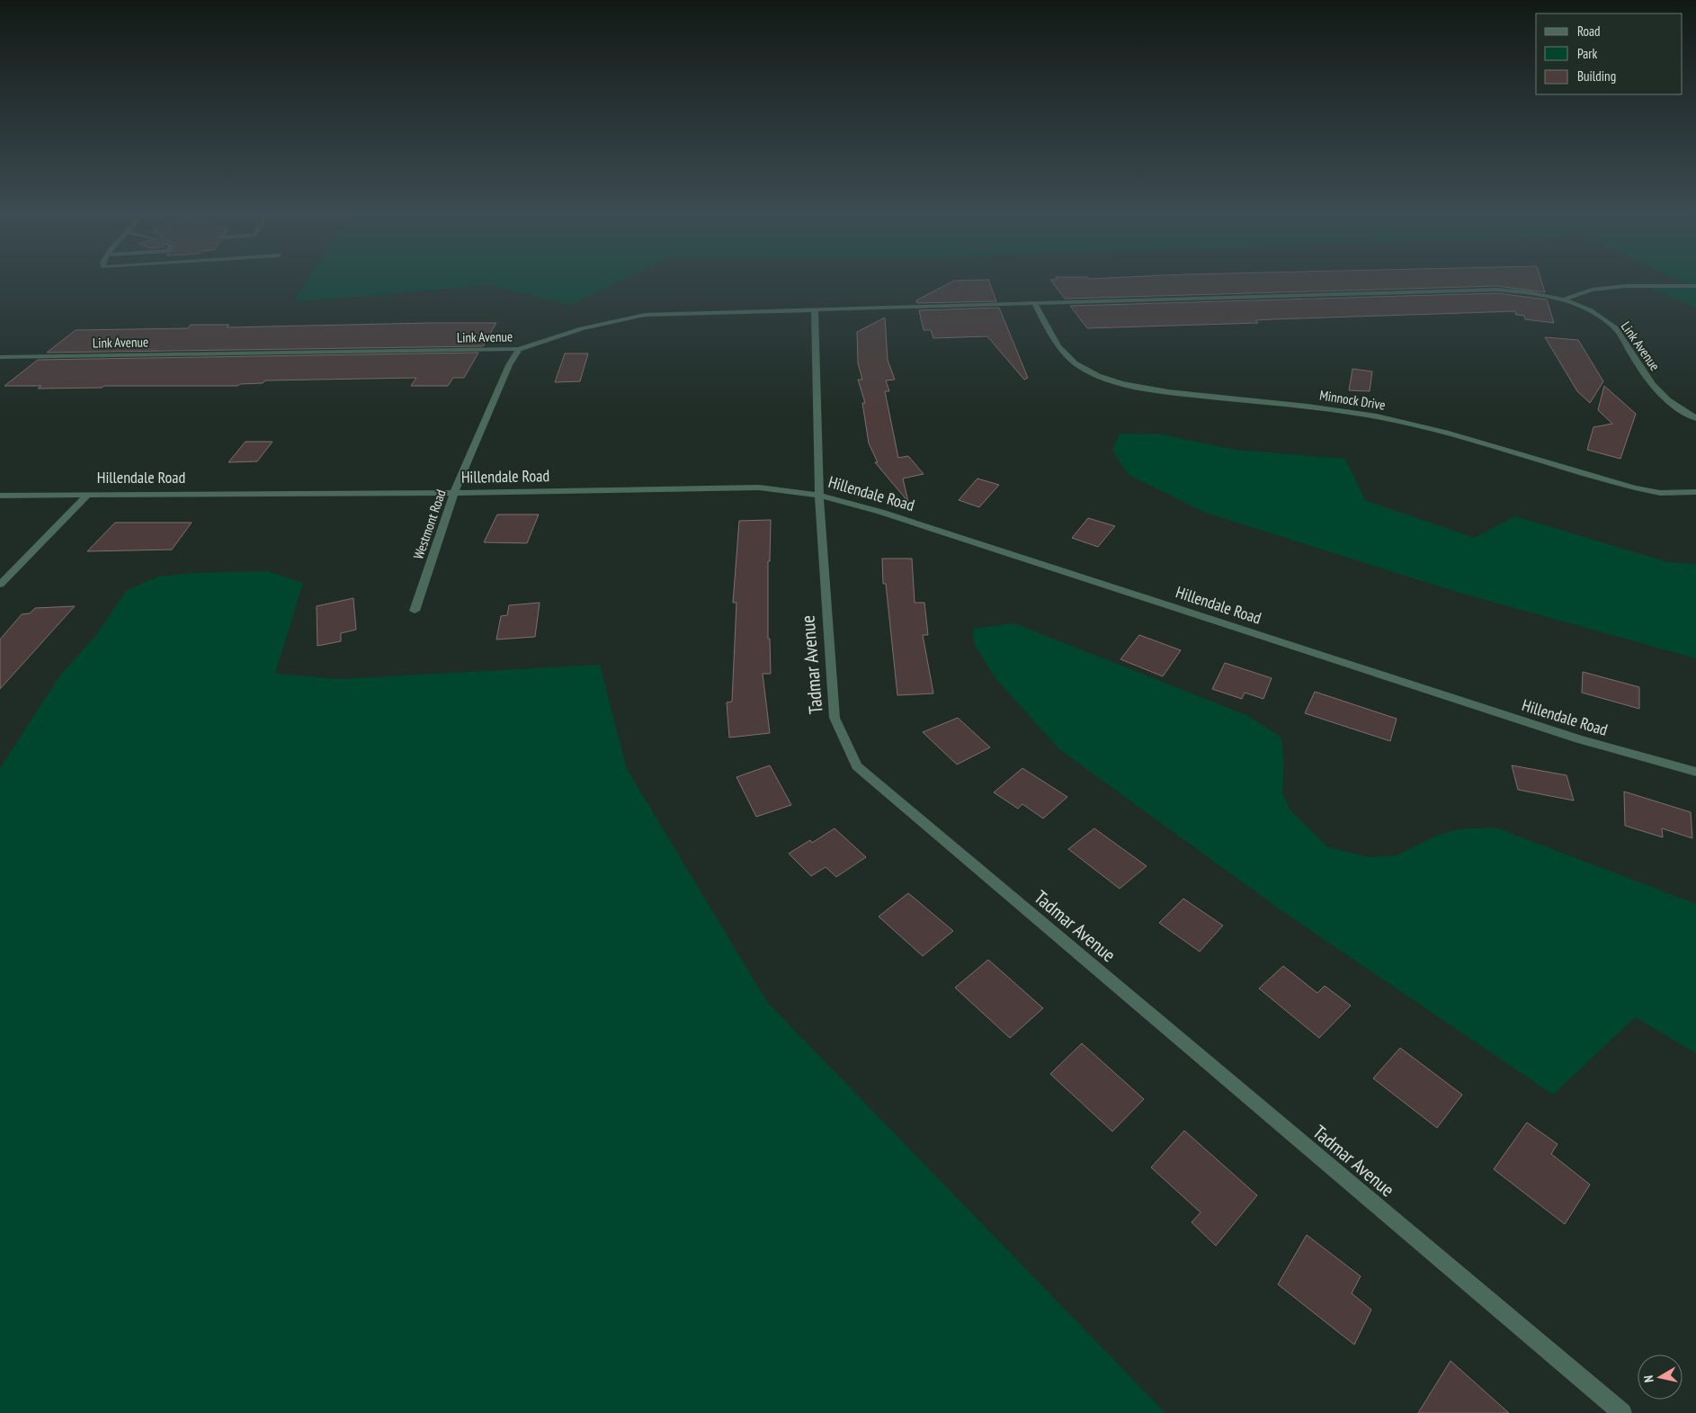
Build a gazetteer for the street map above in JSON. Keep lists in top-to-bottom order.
{
  "streets": {
    "street": [
      "Link Avenue",
      "Minnock Drive",
      "Hillendale Road",
      "Westmont Road",
      "Tadmar Avenue"
    ]
  },
  "crossings": [
    ["Link Avenue", "Minnock Drive"],
    ["Link Avenue", "Westmont Road"],
    ["Link Avenue", "Tadmar Avenue"],
    ["Hillendale Road", "Westmont Road"],
    ["Hillendale Road", "Tadmar Avenue"]
  ],
  "legend": ["Road", "Park", "Building"],
  "north": "left"
}
